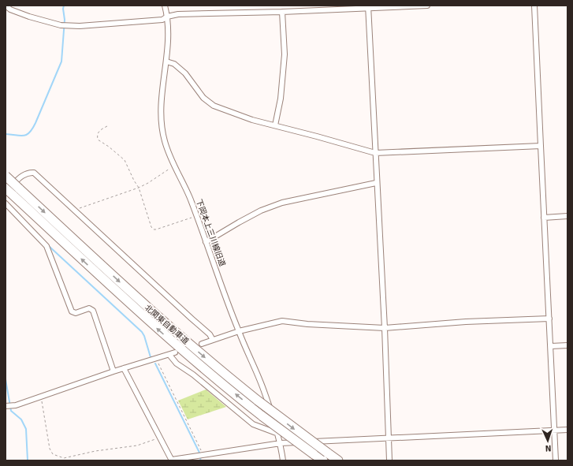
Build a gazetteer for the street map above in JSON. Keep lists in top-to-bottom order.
{
  "streets": {
    "highway": ["北関東自動車道"],
    "street": ["下岡本上三川線旧道"]
  },
  "north": "bottom"
}
